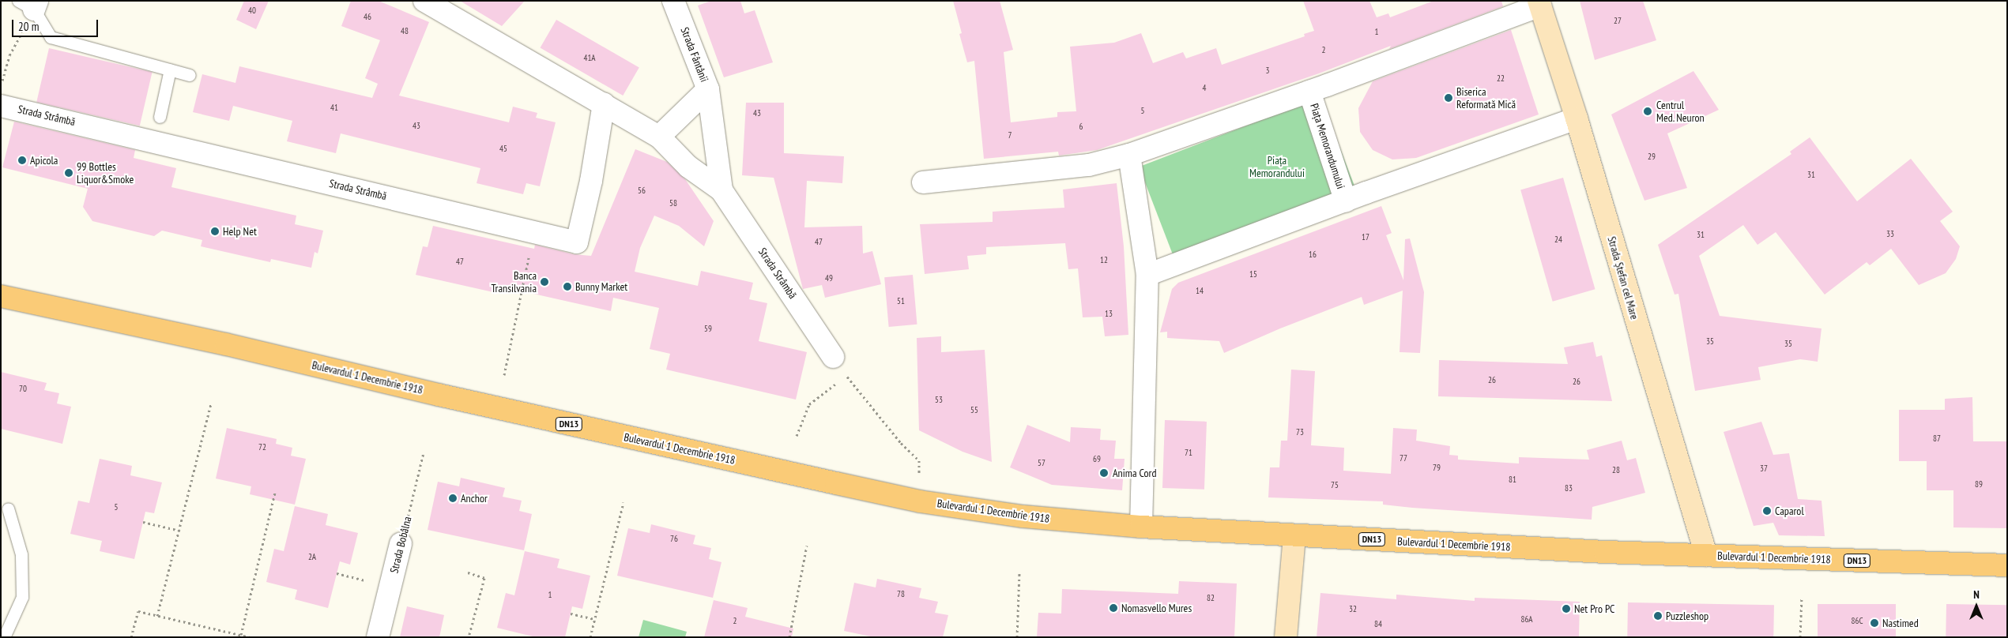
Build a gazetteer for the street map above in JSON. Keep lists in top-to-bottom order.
{
  "streets": {
    "main road": ["Bulevardul 1 Decembrie 1918", "DN13"],
    "street": [
      "Strada Fântânii",
      "Strada Strâmbă",
      "Piața Memorandumului",
      "Strada Ștefan cel Mare",
      "Strada Bobâlna"
    ]
  },
  "crossings": [
    ["Strada Fântânii", "Strada Strâmbă"],
    ["Strada Ștefan cel Mare", "Bulevardul 1 Decembrie 1918"]
  ],
  "parks": ["Piața Memorandului"],
  "places": [
    "Biserica Reformată Mică",
    "Centrul Med. Neuron",
    "Apicola",
    "99 Bottles Liquor&Smoke",
    "Help Net",
    "Banca Transilvania",
    "Bunny Market",
    "Anima Cord",
    "Anchor",
    "Caparol",
    "Nomasvello Mures",
    "Net Pro PC",
    "Puzzleshop",
    "Nastimed"
  ],
  "house_numbers": [
    "40",
    "46",
    "27",
    "48",
    "1",
    "2",
    "41A",
    "3",
    "22",
    "4",
    "41",
    "5",
    "43",
    "43",
    "6",
    "7",
    "45",
    "29",
    "31",
    "56",
    "58",
    "33",
    "31",
    "17",
    "24",
    "47",
    "16",
    "12",
    "47",
    "15",
    "49",
    "14",
    "51",
    "13",
    "59",
    "35",
    "35",
    "26",
    "26",
    "70",
    "53",
    "55",
    "73",
    "87",
    "72",
    "71",
    "77",
    "69",
    "57",
    "79",
    "37",
    "28",
    "81",
    "89",
    "75",
    "83",
    "5",
    "76",
    "2A",
    "78",
    "1",
    "82",
    "32",
    "86A",
    "2",
    "86C",
    "84"
  ],
  "scale_bar": "20 m",
  "north": "top"
}
